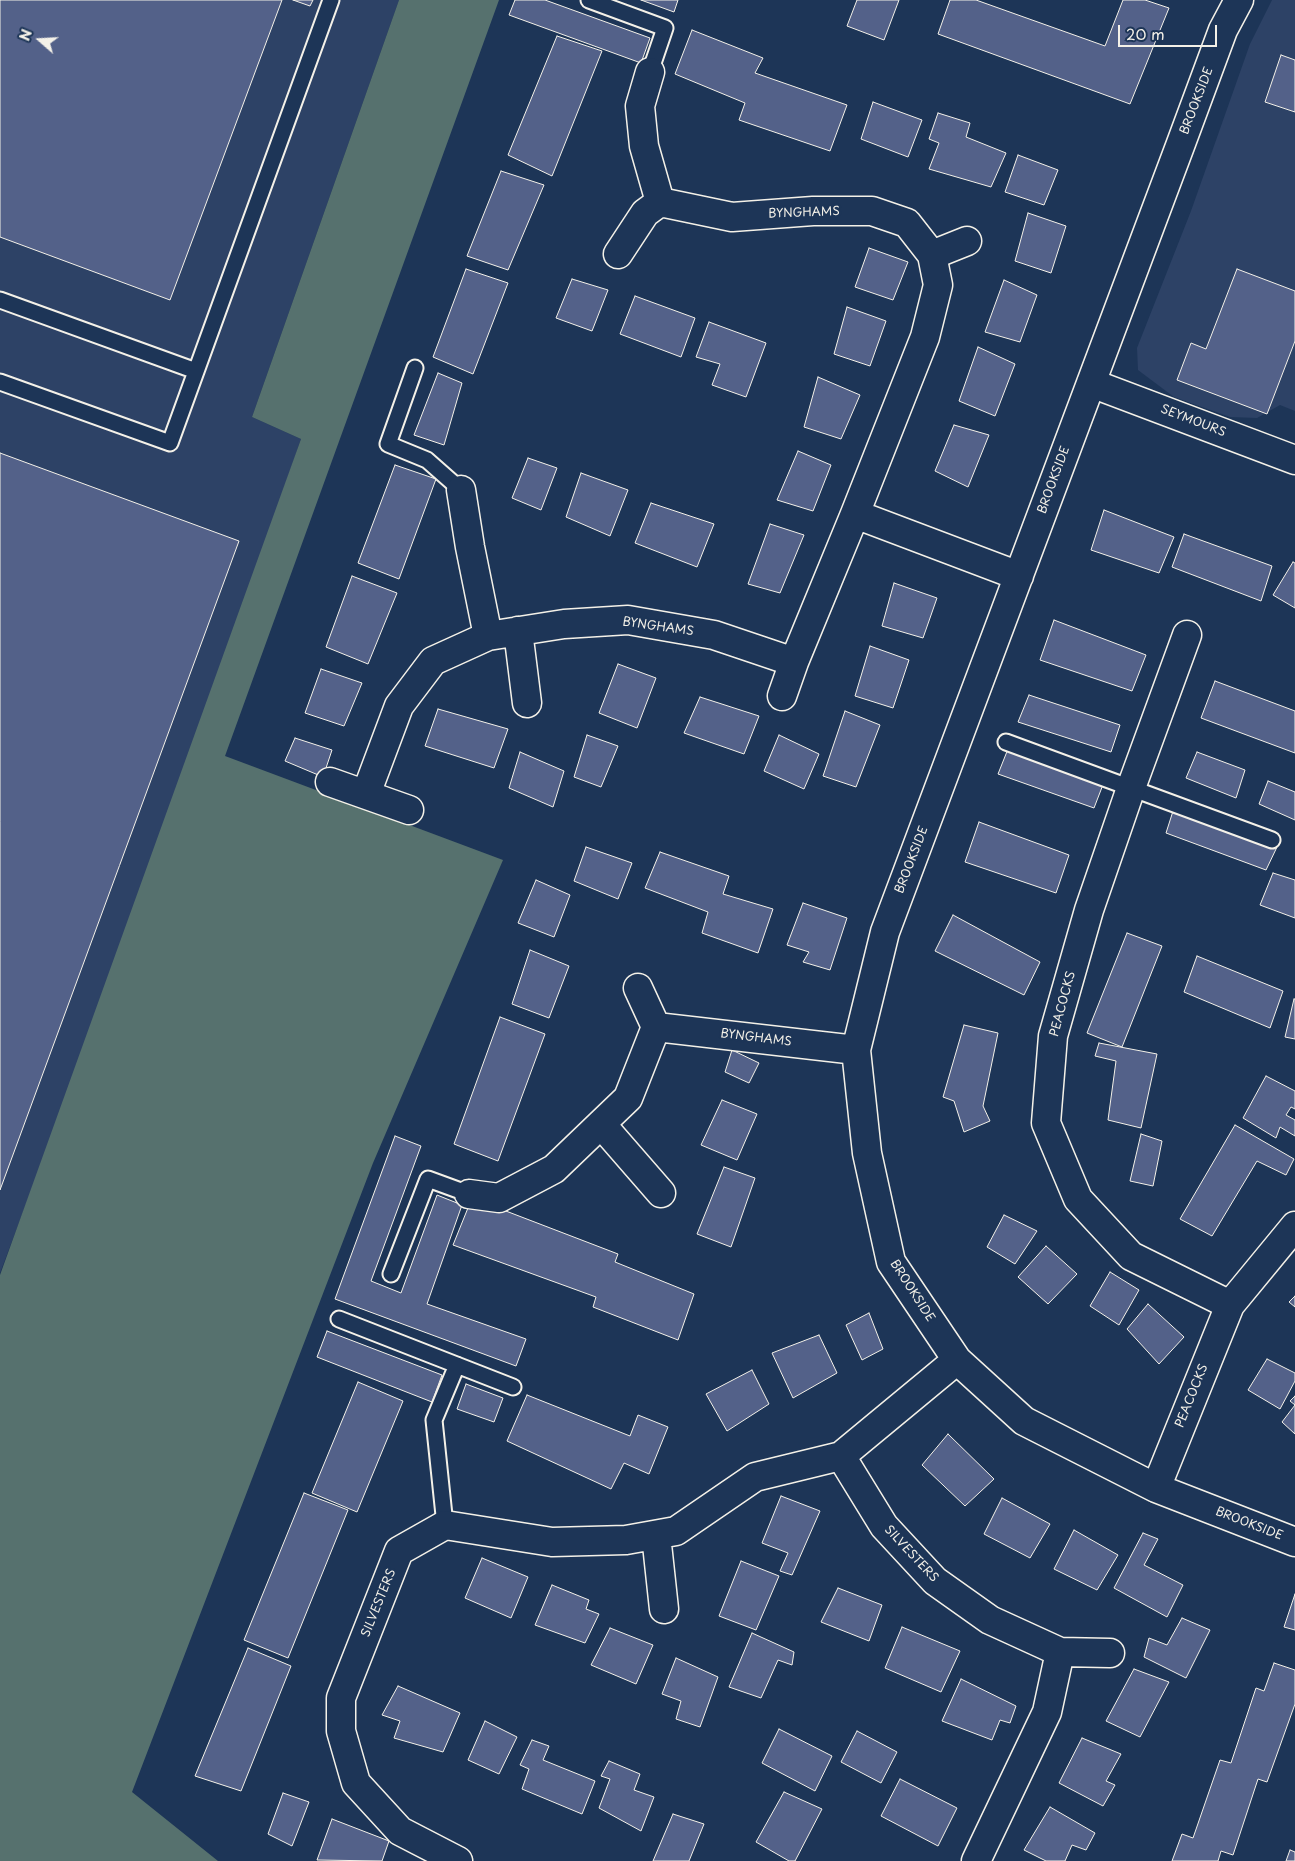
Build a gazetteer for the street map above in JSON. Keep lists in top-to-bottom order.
{
  "streets": {
    "street": [
      "BROOKSIDE",
      "BYNGHAMS",
      "SEYMOURS",
      "PEACOCKS",
      "SILVESTERS"
    ]
  },
  "crossings": [
    ["BROOKSIDE", "BYNGHAMS"],
    ["BROOKSIDE", "SEYMOURS"],
    ["BROOKSIDE", "PEACOCKS"]
  ],
  "scale_bar": "20 m",
  "north": "left"
}
